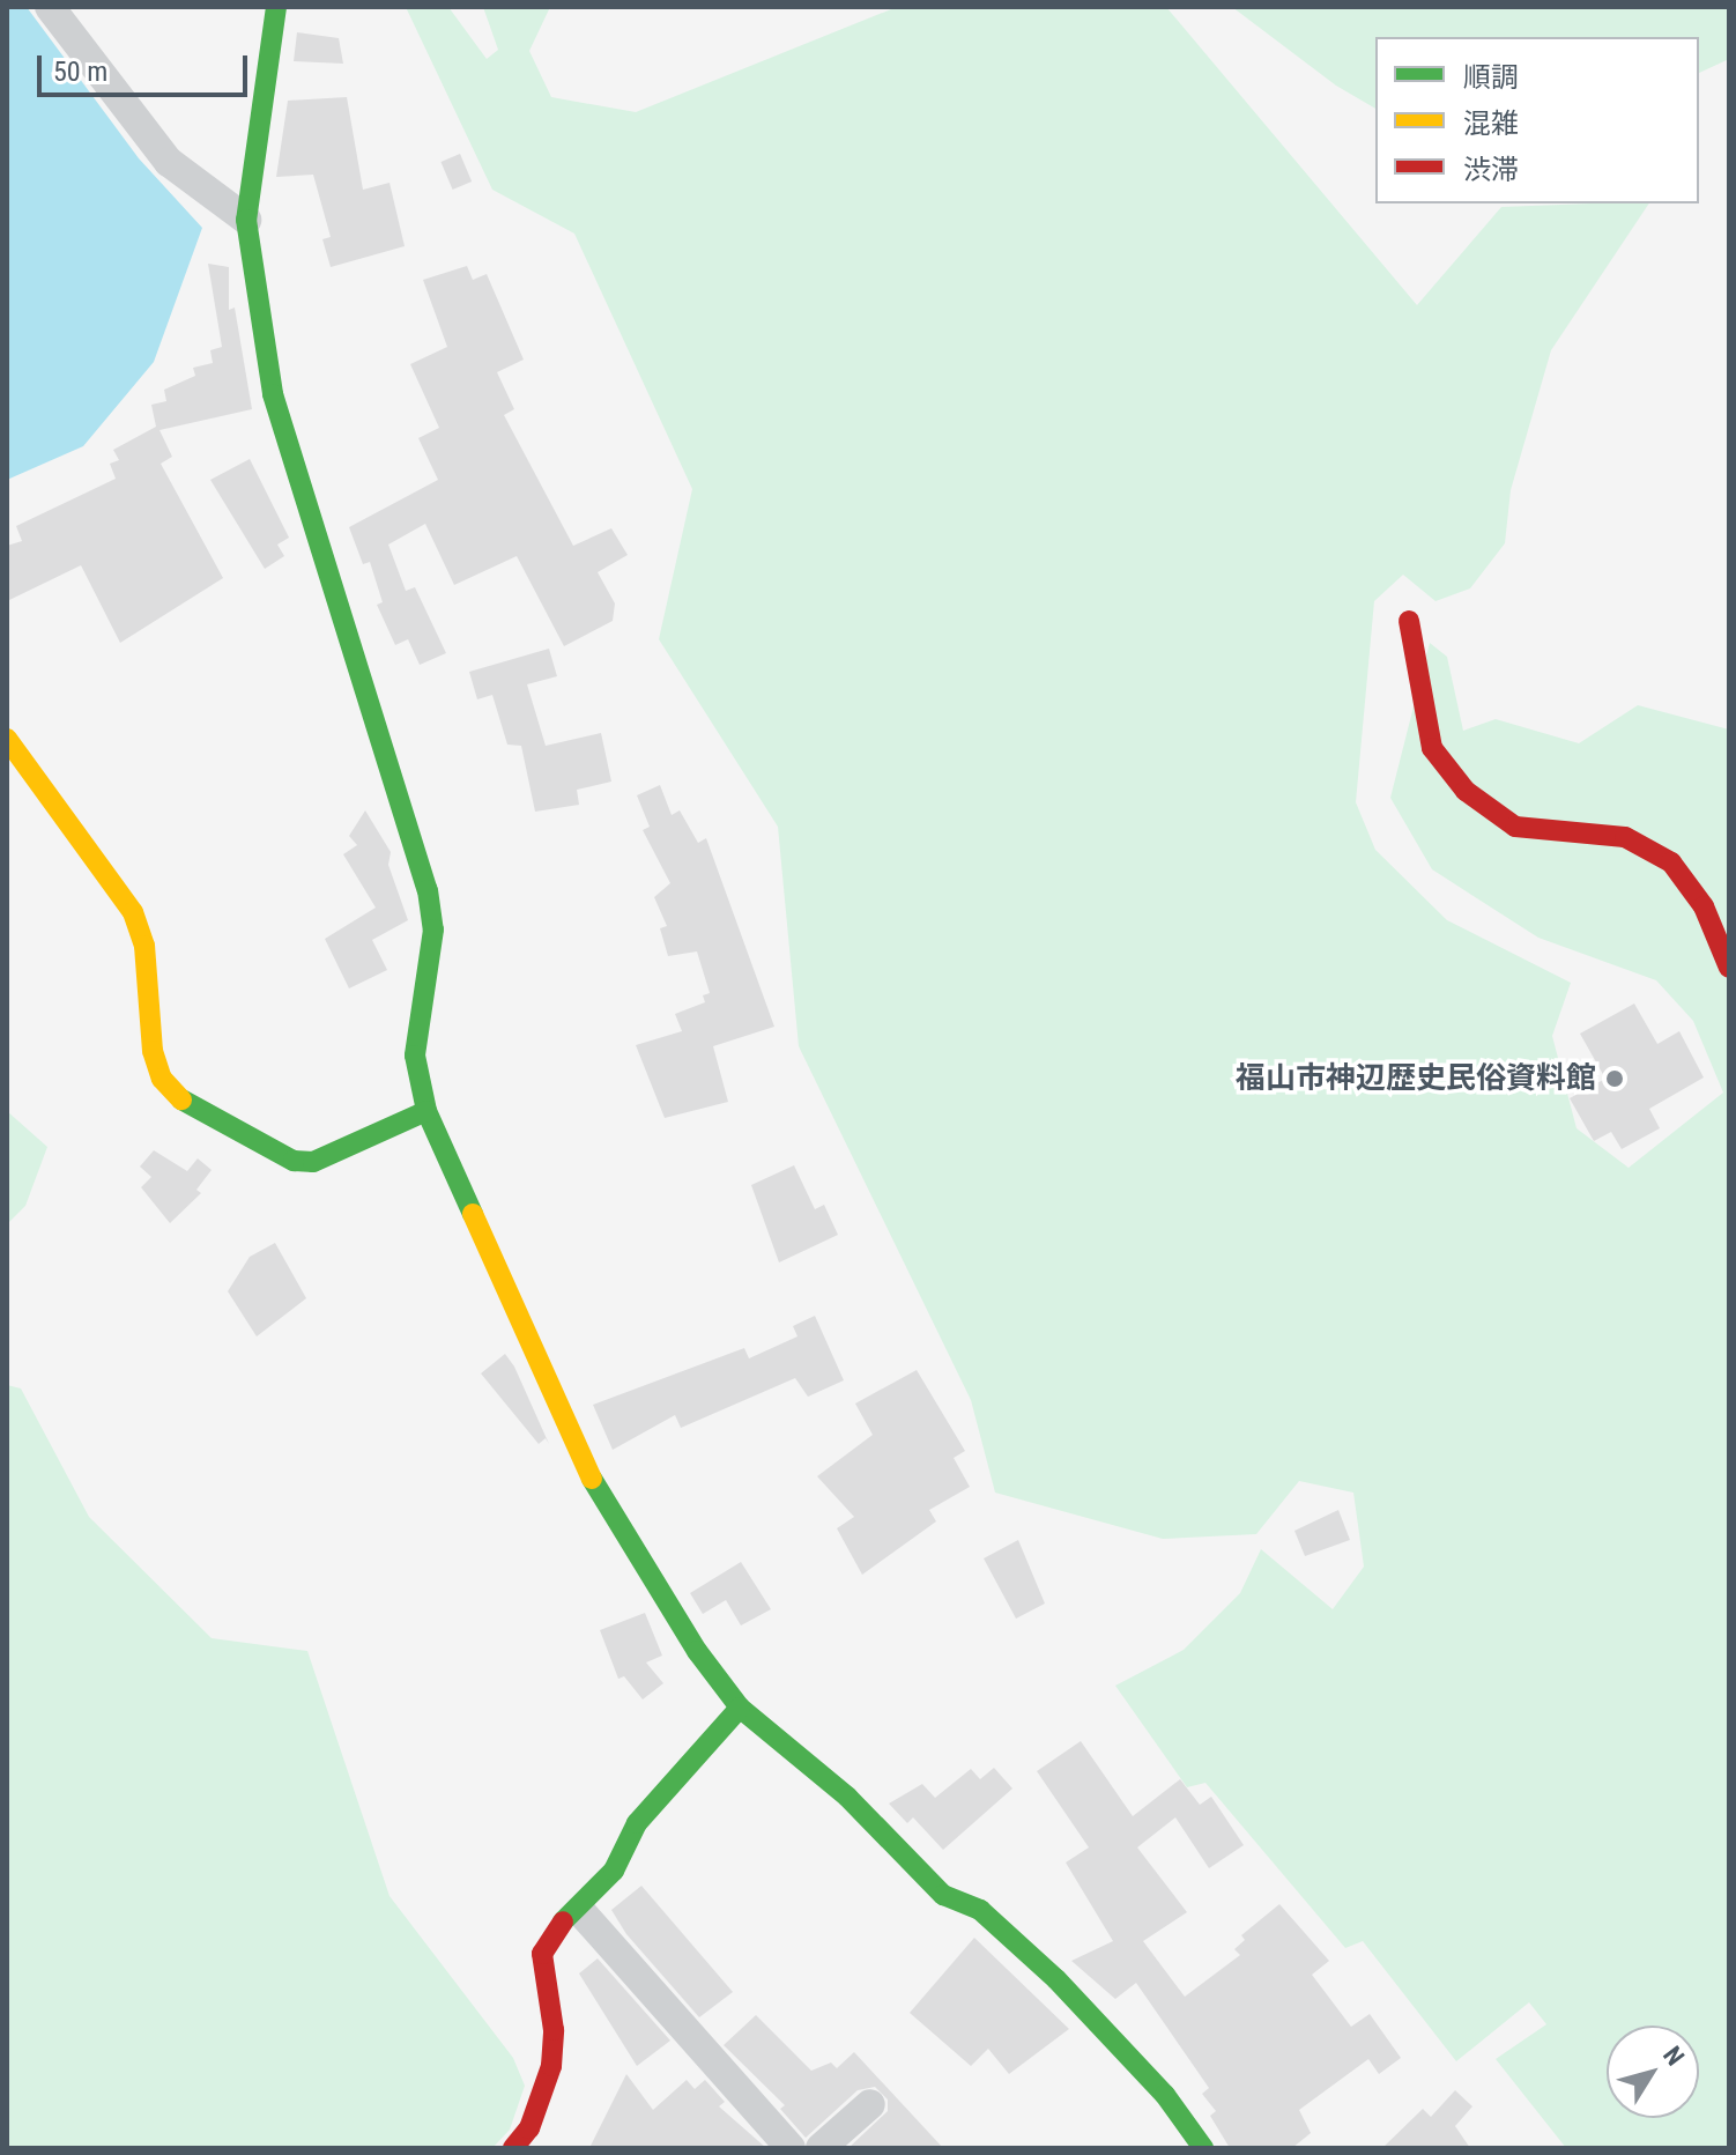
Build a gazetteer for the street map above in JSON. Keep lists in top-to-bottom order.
{
  "places": ["福山市神辺歴史民俗資料館"],
  "legend": ["順調", "混雑", "渋滞"],
  "scale_bar": "50 m",
  "north": "top right"
}
